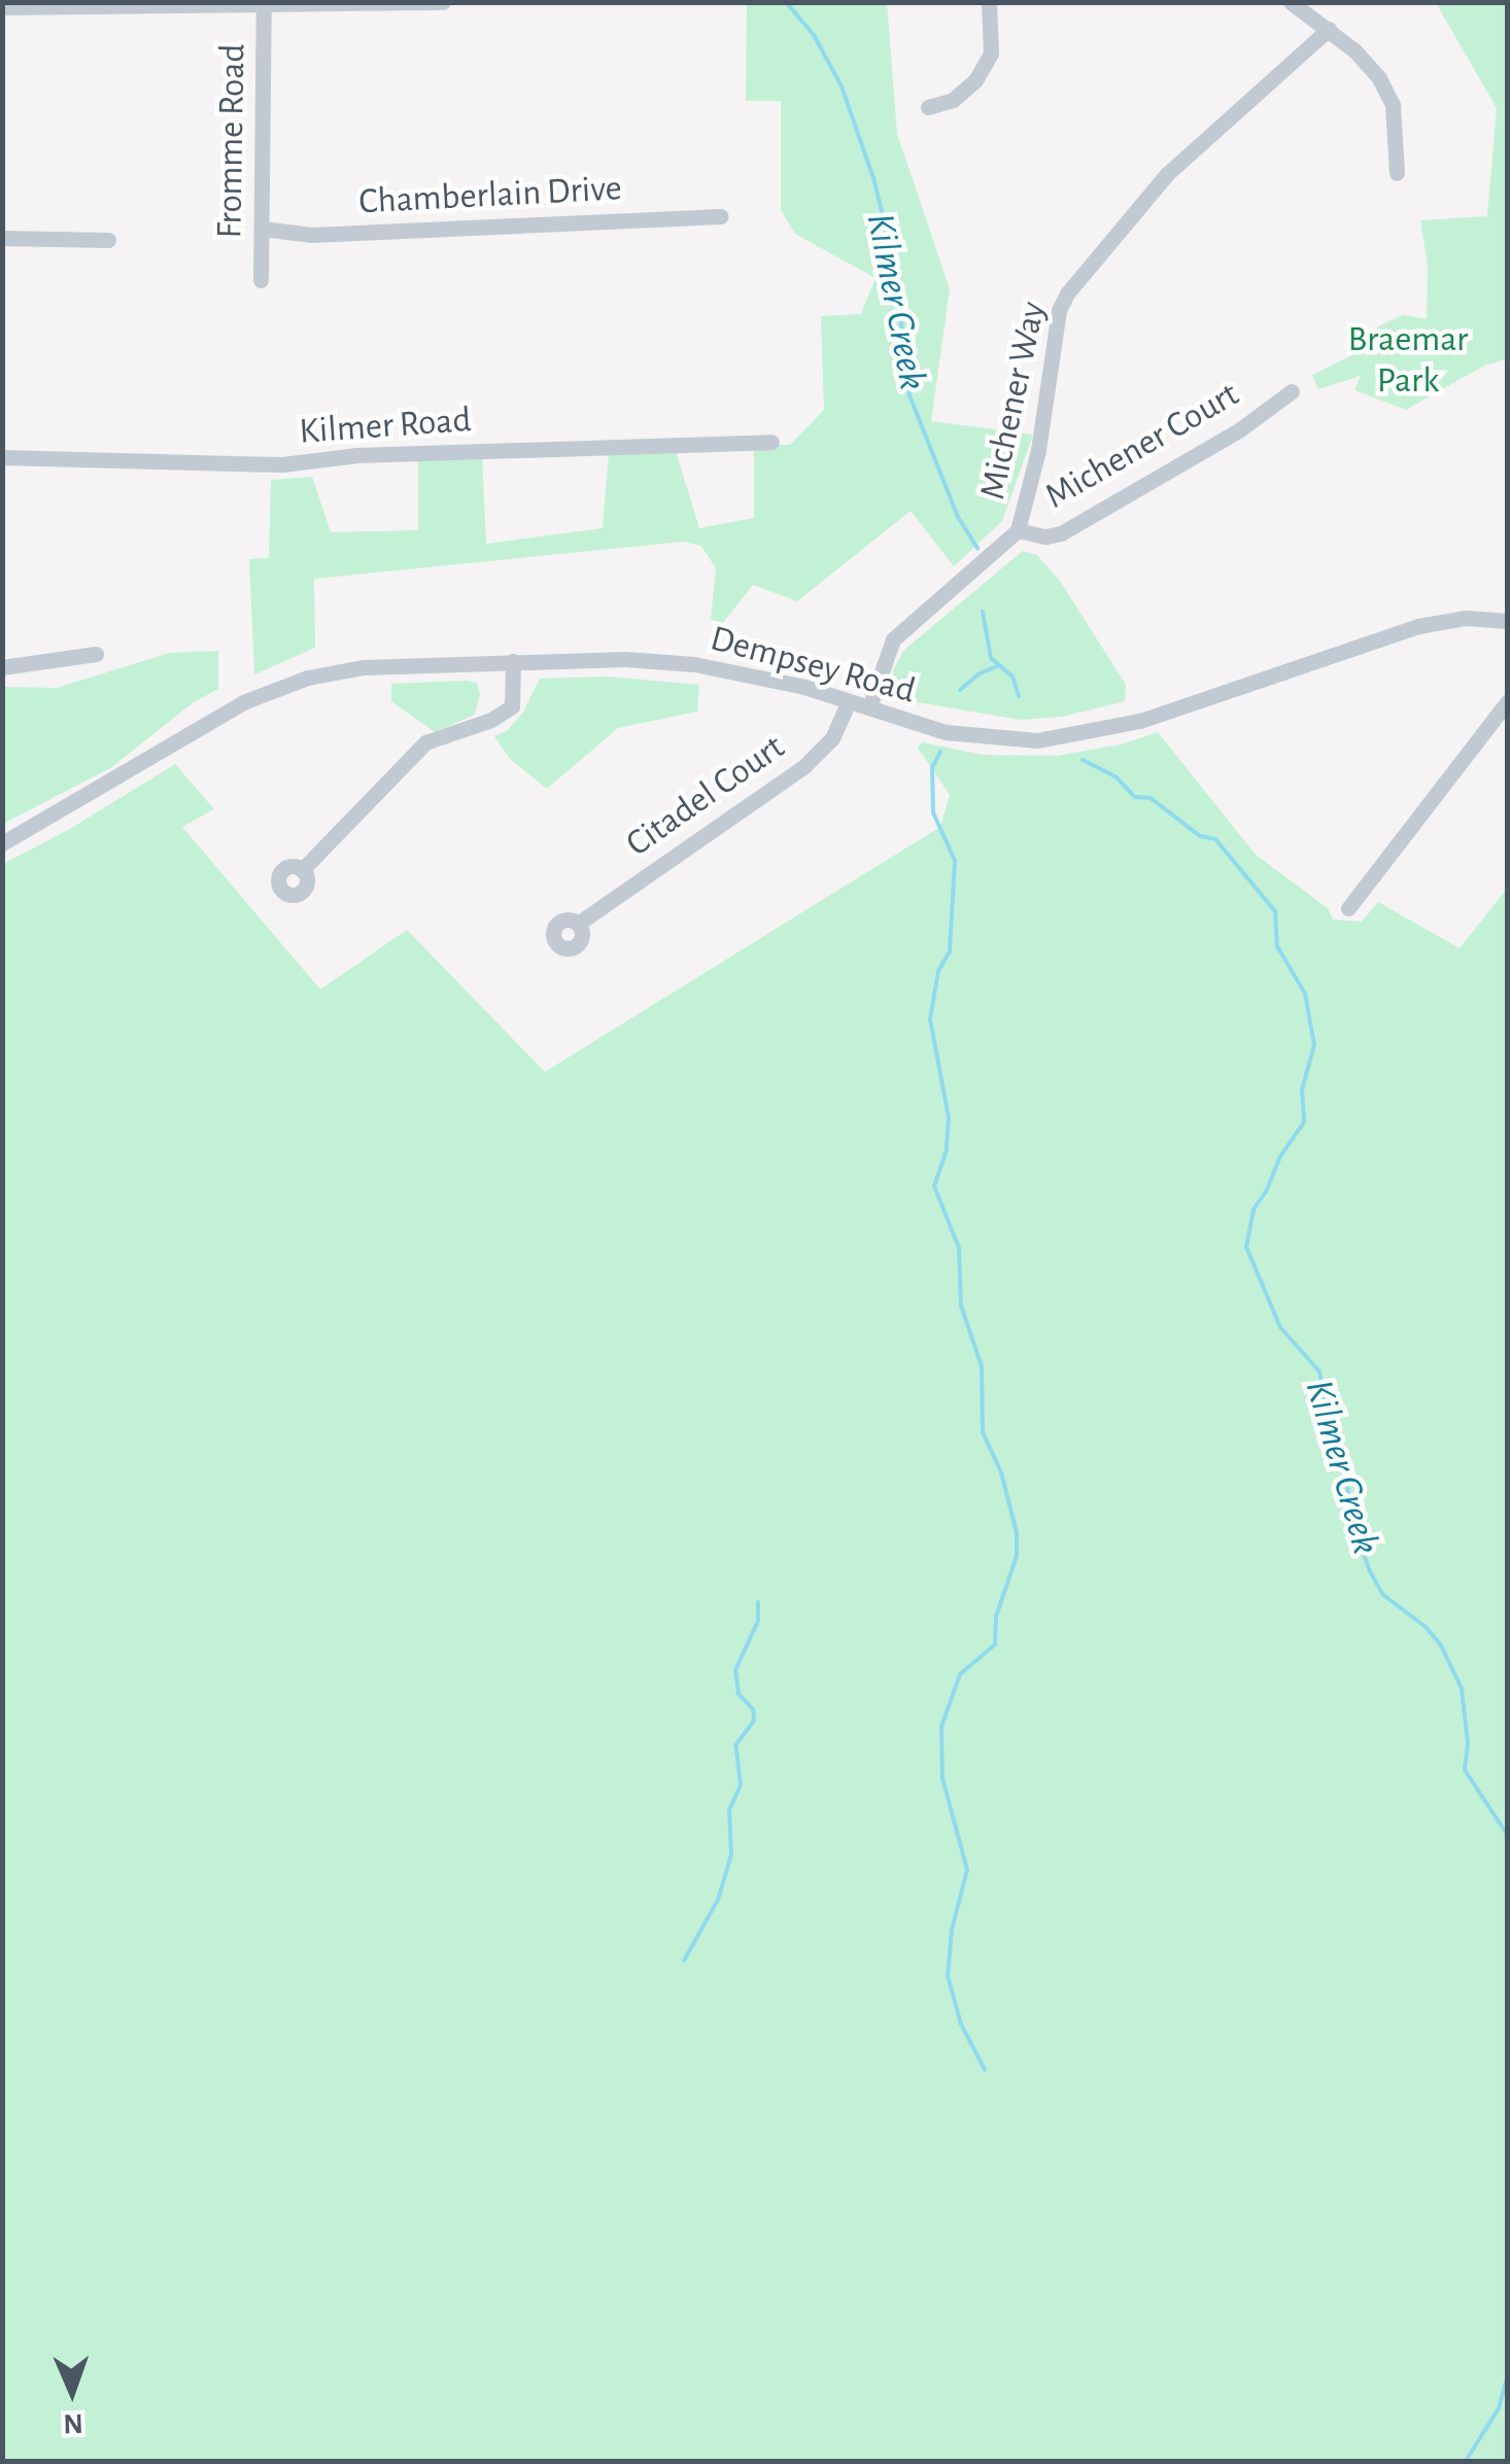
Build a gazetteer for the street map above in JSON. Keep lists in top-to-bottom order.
{
  "streets": {
    "street": [
      "Fromme Road",
      "Chamberlain Drive",
      "Michener Way",
      "Kilmer Road",
      "Michener Court",
      "Dempsey Road",
      "Citadel Court"
    ]
  },
  "crossings": [
    ["Fromme Road", "Chamberlain Drive"],
    ["Michener Way", "Michener Court"],
    ["Michener Way", "Dempsey Road"],
    ["Dempsey Road", "Citadel Court"]
  ],
  "water": ["Kilmer Creek"],
  "parks": ["Braemar Park"],
  "north": "bottom"
}
